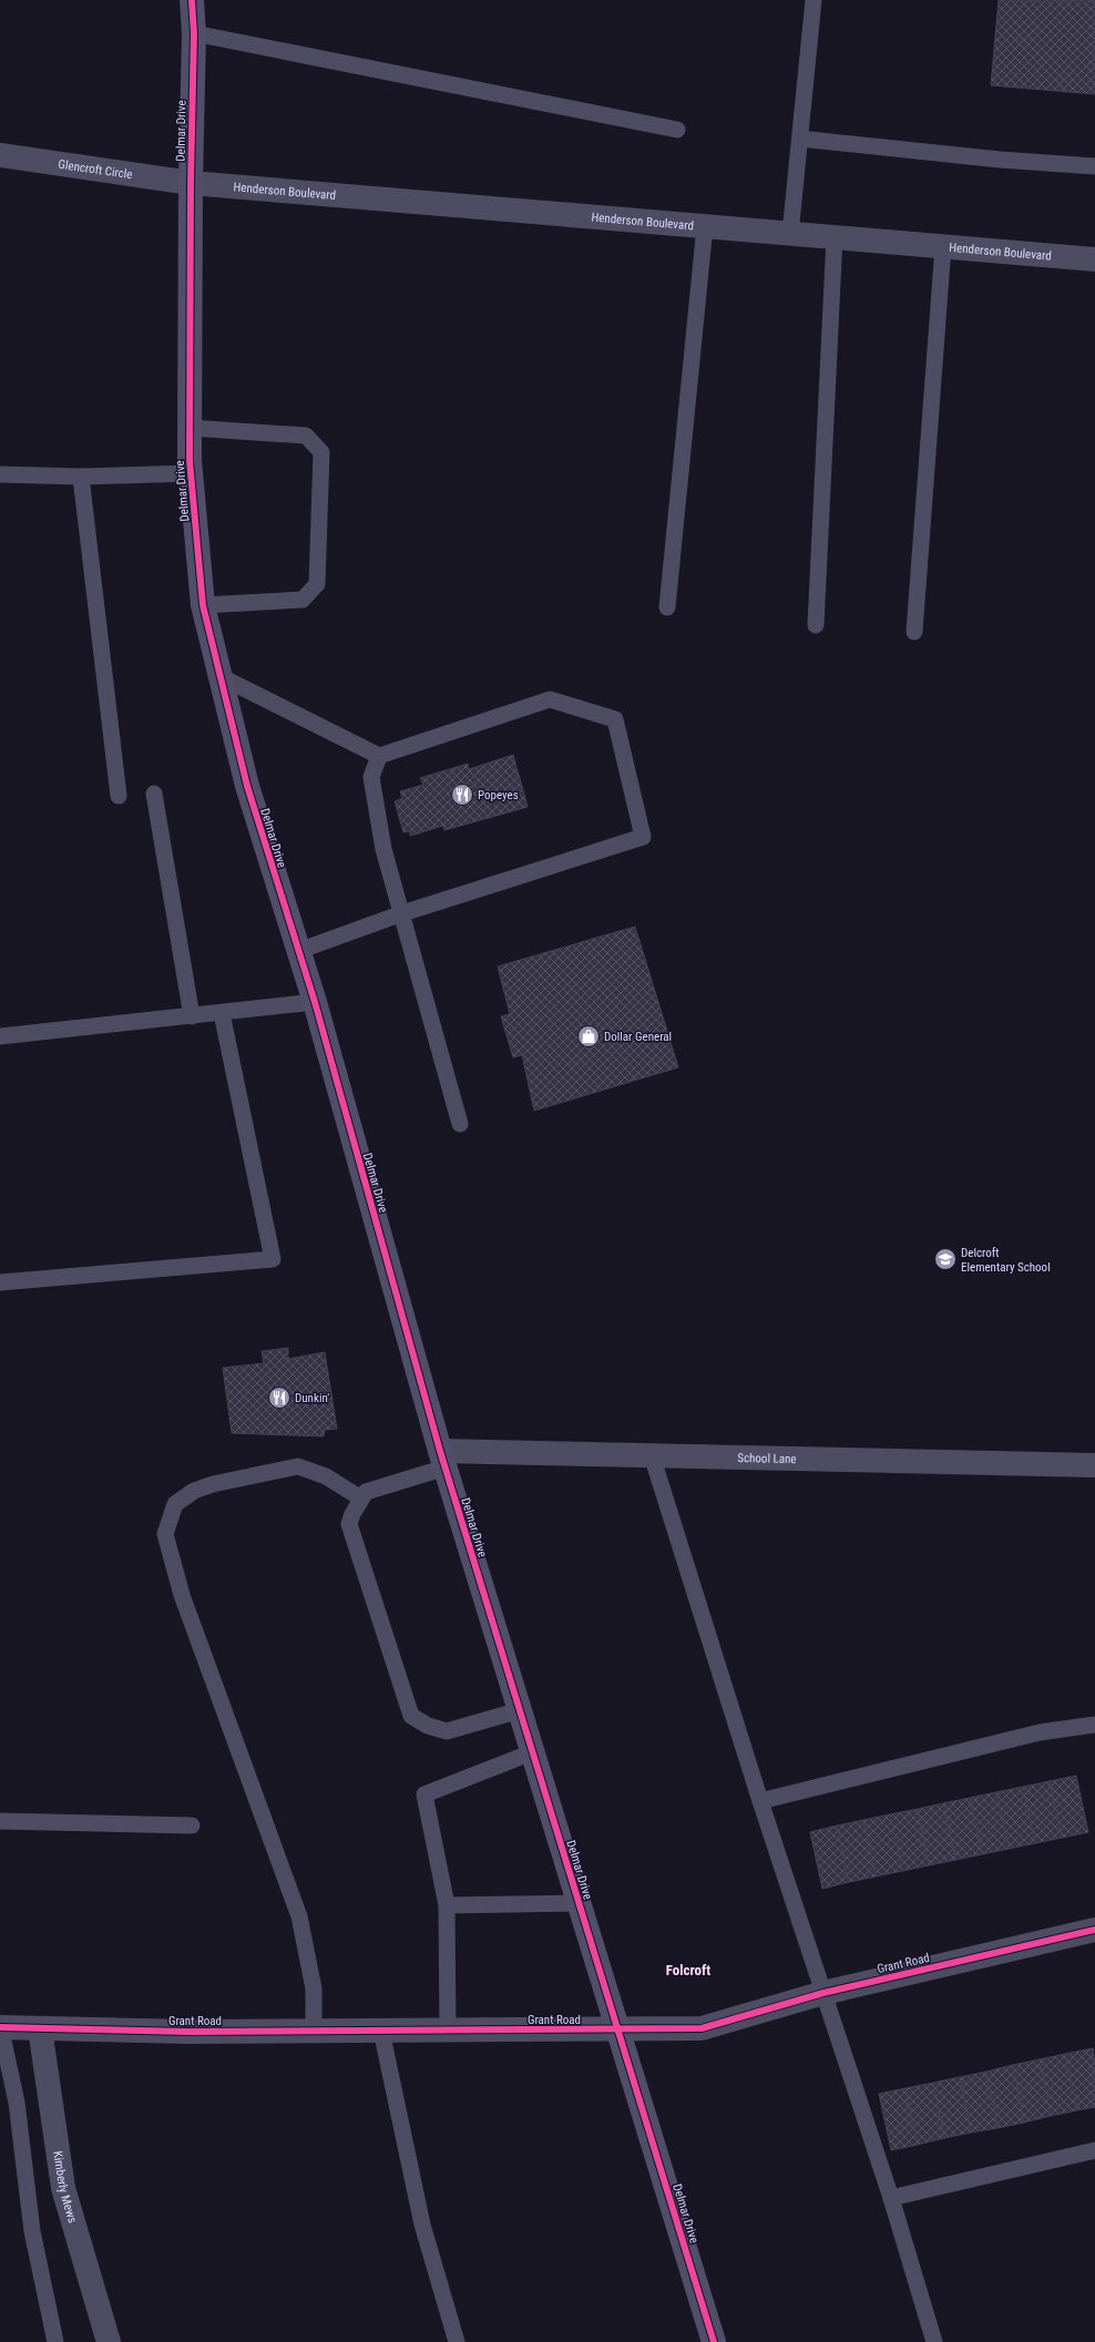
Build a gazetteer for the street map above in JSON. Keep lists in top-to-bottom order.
{
  "streets": {
    "street": [
      "Delmar Drive",
      "Glencroft Circle",
      "Henderson Boulevard",
      "School Lane",
      "Grant Road",
      "Kimberly Mews"
    ]
  },
  "crossings": [
    ["Delmar Drive", "Glencroft Circle"],
    ["Delmar Drive", "Henderson Boulevard"],
    ["Delmar Drive", "School Lane"],
    ["Delmar Drive", "Grant Road"],
    ["Glencroft Circle", "Henderson Boulevard"],
    ["Grant Road", "Kimberly Mews"]
  ],
  "districts": ["Folcroft"],
  "places": {
    "restaurant": ["Popeyes", "Dunkin'"],
    "shop": ["Dollar General"],
    "school or university": ["Delcroft Elementary School"]
  }
}
